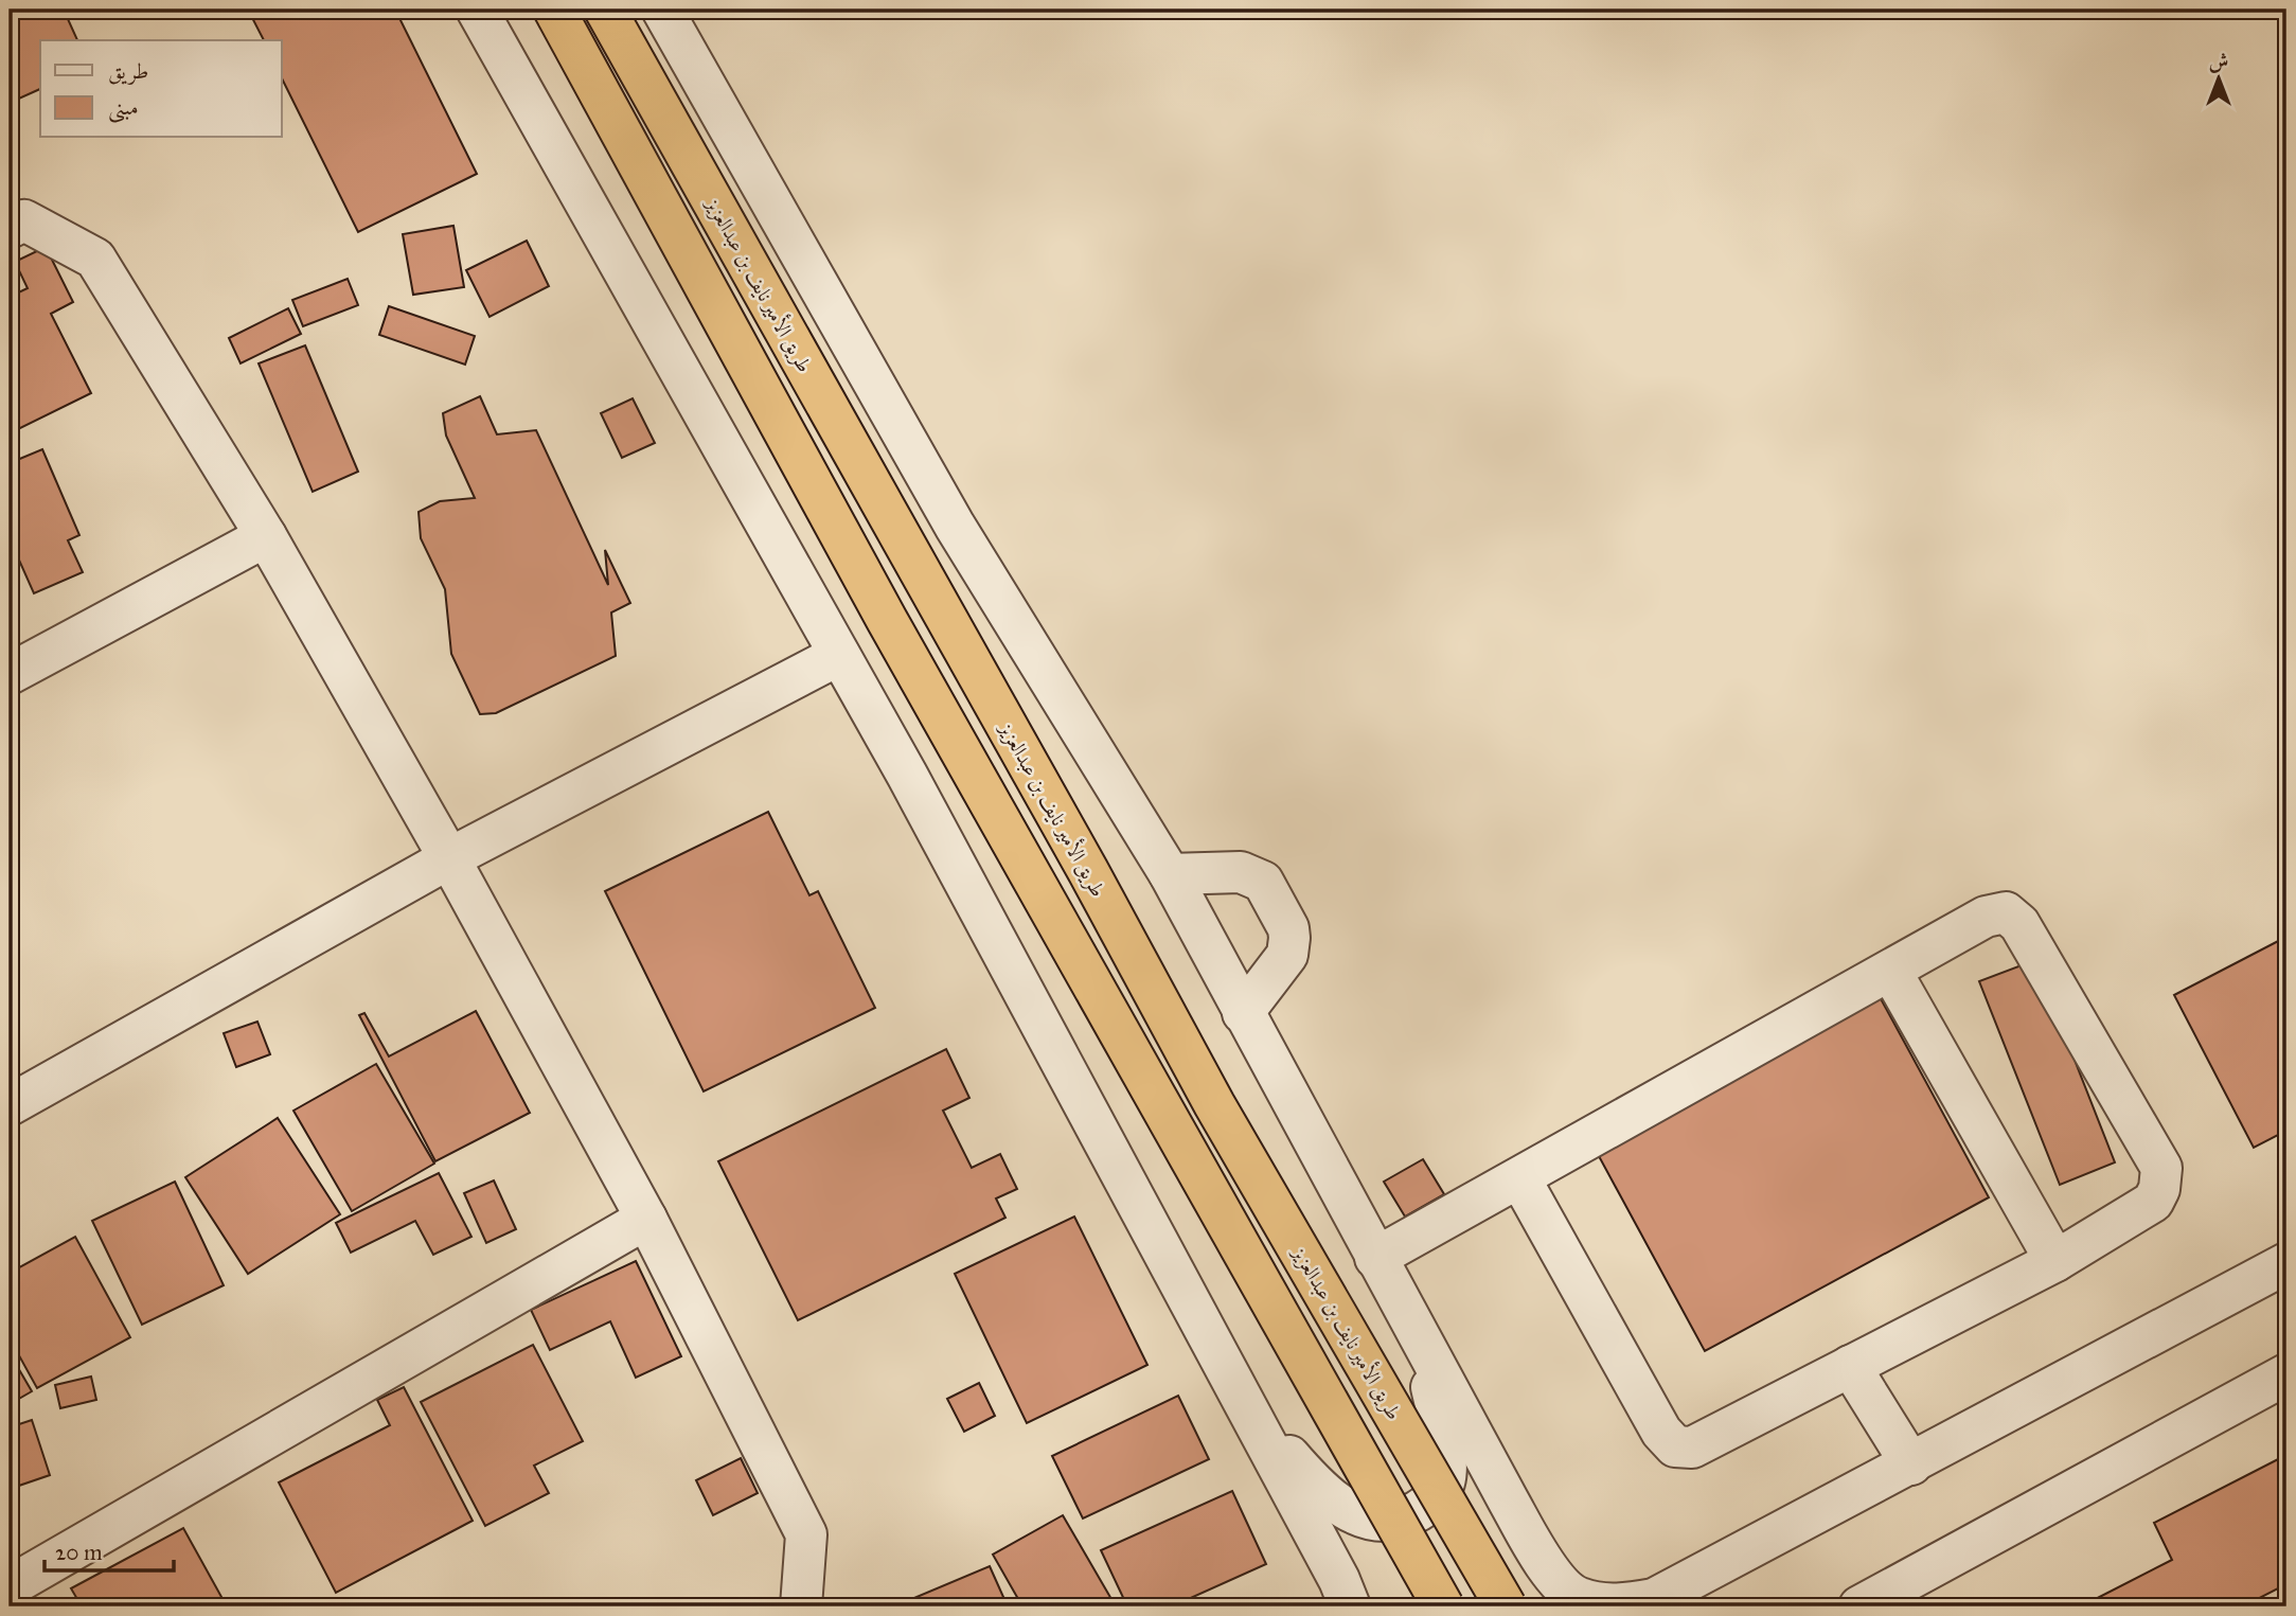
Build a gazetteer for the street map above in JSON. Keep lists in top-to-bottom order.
{
  "streets": {
    "main road": ["طريق الأمير نايف بن عبدالعزيز"]
  },
  "legend": ["طريق", "مبنى"],
  "scale_bar": "20 m",
  "north": "top"
}
